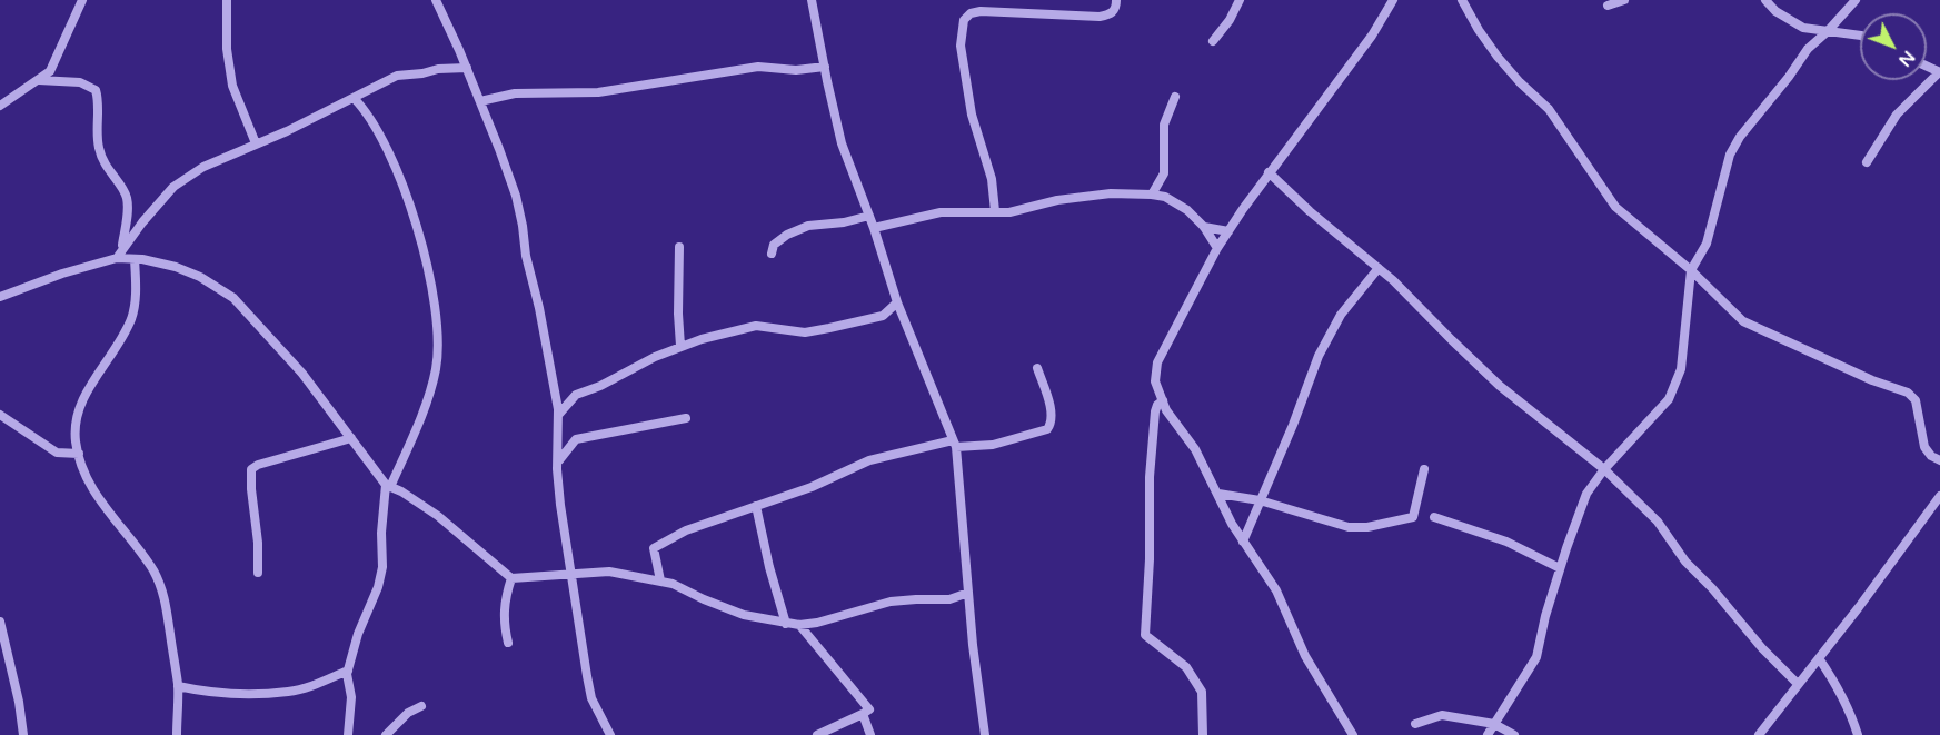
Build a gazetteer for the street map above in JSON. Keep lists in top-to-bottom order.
{
  "north": "bottom right"
}
